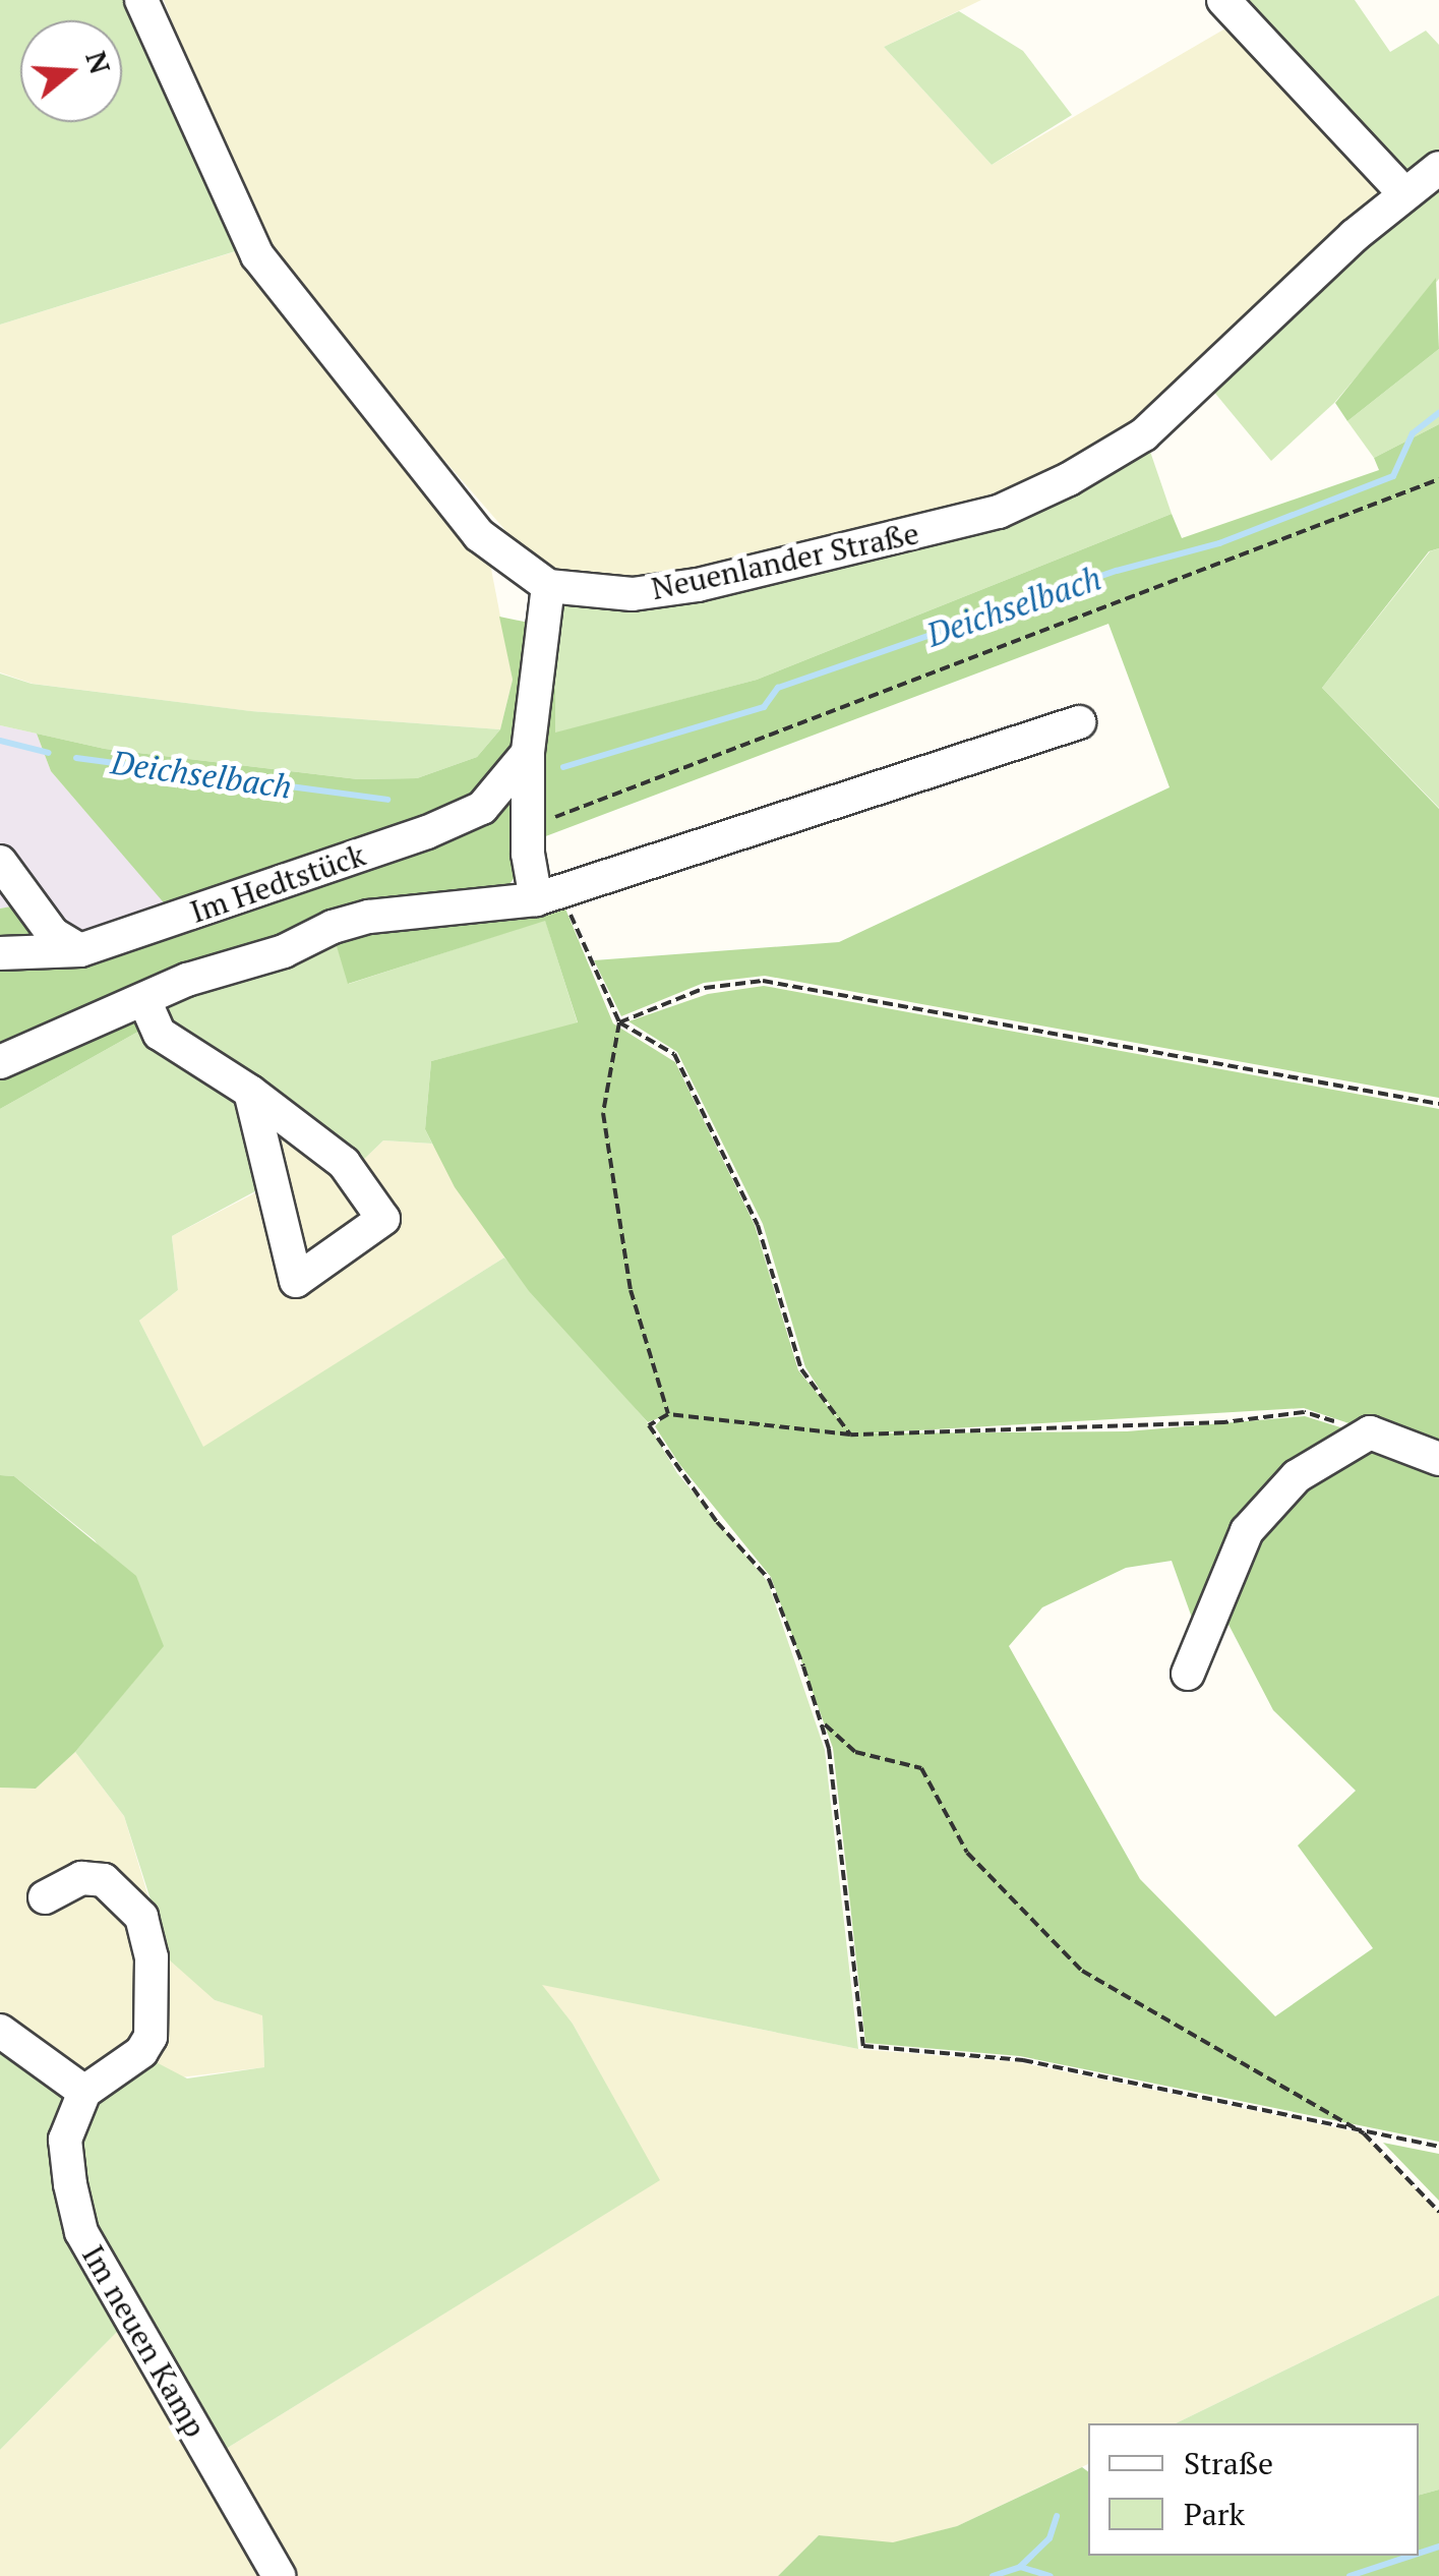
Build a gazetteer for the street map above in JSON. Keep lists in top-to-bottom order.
{
  "streets": {
    "street": ["Neuenlander Straße", "Im Hedtstück", "Im neuen Kamp"]
  },
  "water": ["Deichselbach"],
  "legend": ["Straße", "Park"],
  "north": "right"
}
